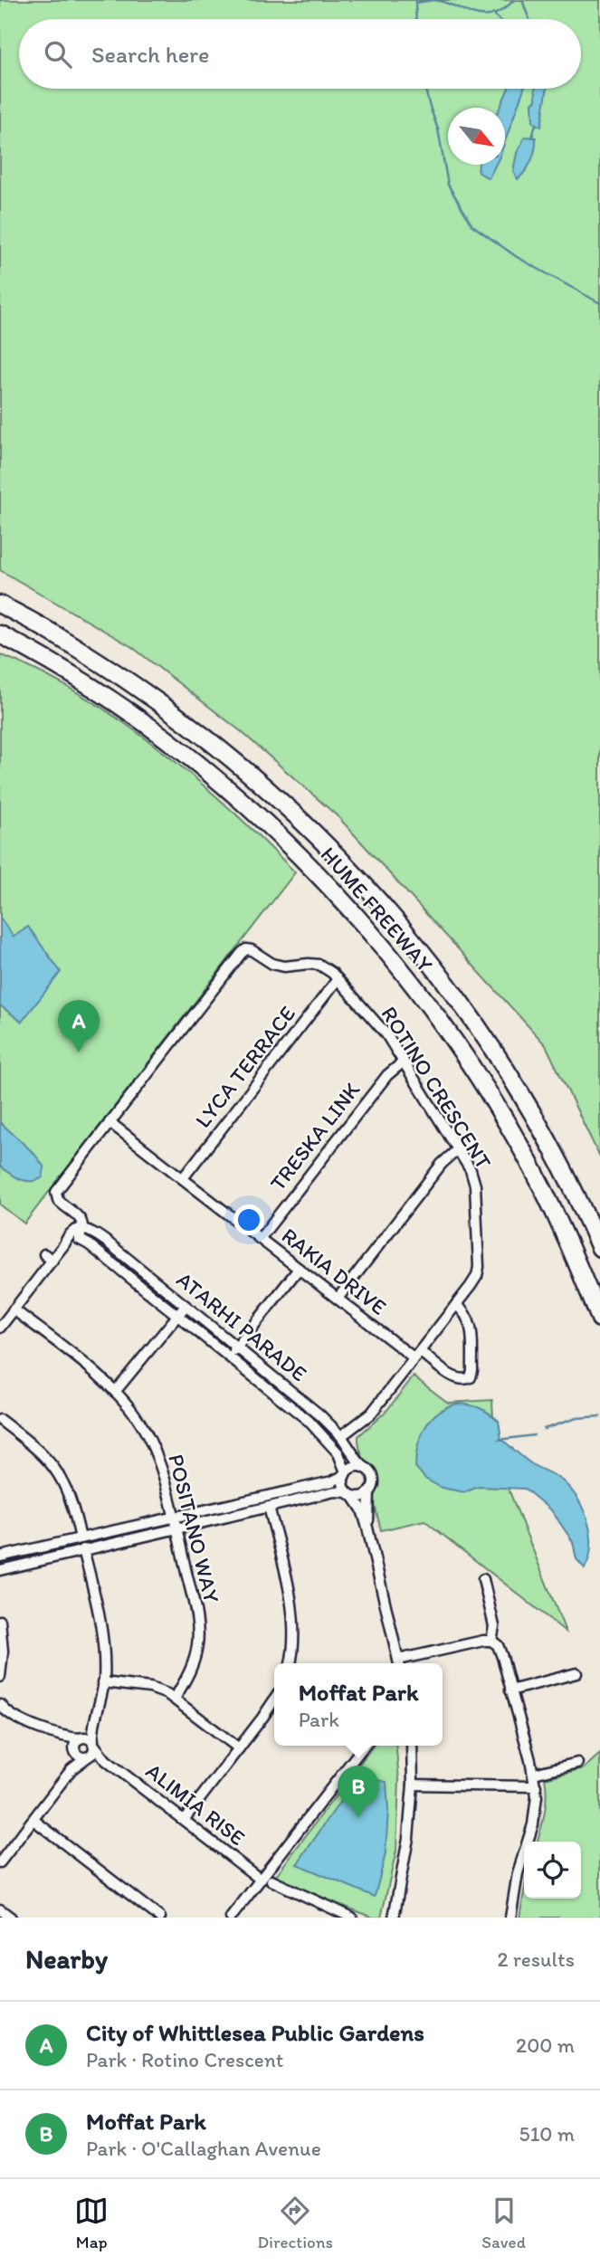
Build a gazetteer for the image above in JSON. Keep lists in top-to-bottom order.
{
  "streets": {
    "highway": ["HUME FREEWAY"],
    "street": [
      "LYCA TERRACE",
      "ROTINO CRESCENT",
      "TRESKA LINK",
      "RAKIA DRIVE",
      "ATARHI PARADE",
      "POSITANO WAY",
      "ALIMIA RISE"
    ]
  },
  "crossings": [
    ["LYCA TERRACE", "ROTINO CRESCENT"],
    ["LYCA TERRACE", "RAKIA DRIVE"],
    ["ROTINO CRESCENT", "TRESKA LINK"],
    ["ROTINO CRESCENT", "RAKIA DRIVE"],
    ["ROTINO CRESCENT", "ATARHI PARADE"],
    ["TRESKA LINK", "RAKIA DRIVE"]
  ],
  "north": "bottom right",
  "page": {
    "search": "Search here",
    "pins": ["A", "B"],
    "popup": ["Moffat Park", "Park"],
    "heading": ["Nearby", "2 results"],
    "list": [
      {
        "mark": "A",
        "name": "City of Whittlesea Public Gardens",
        "note": "Park · Rotino Crescent",
        "value": "200 m"
      },
      {
        "mark": "B",
        "name": "Moffat Park",
        "note": "Park · O'Callaghan Avenue",
        "value": "510 m"
      }
    ],
    "nav": ["Map", "Directions", "Saved"]
  }
}
